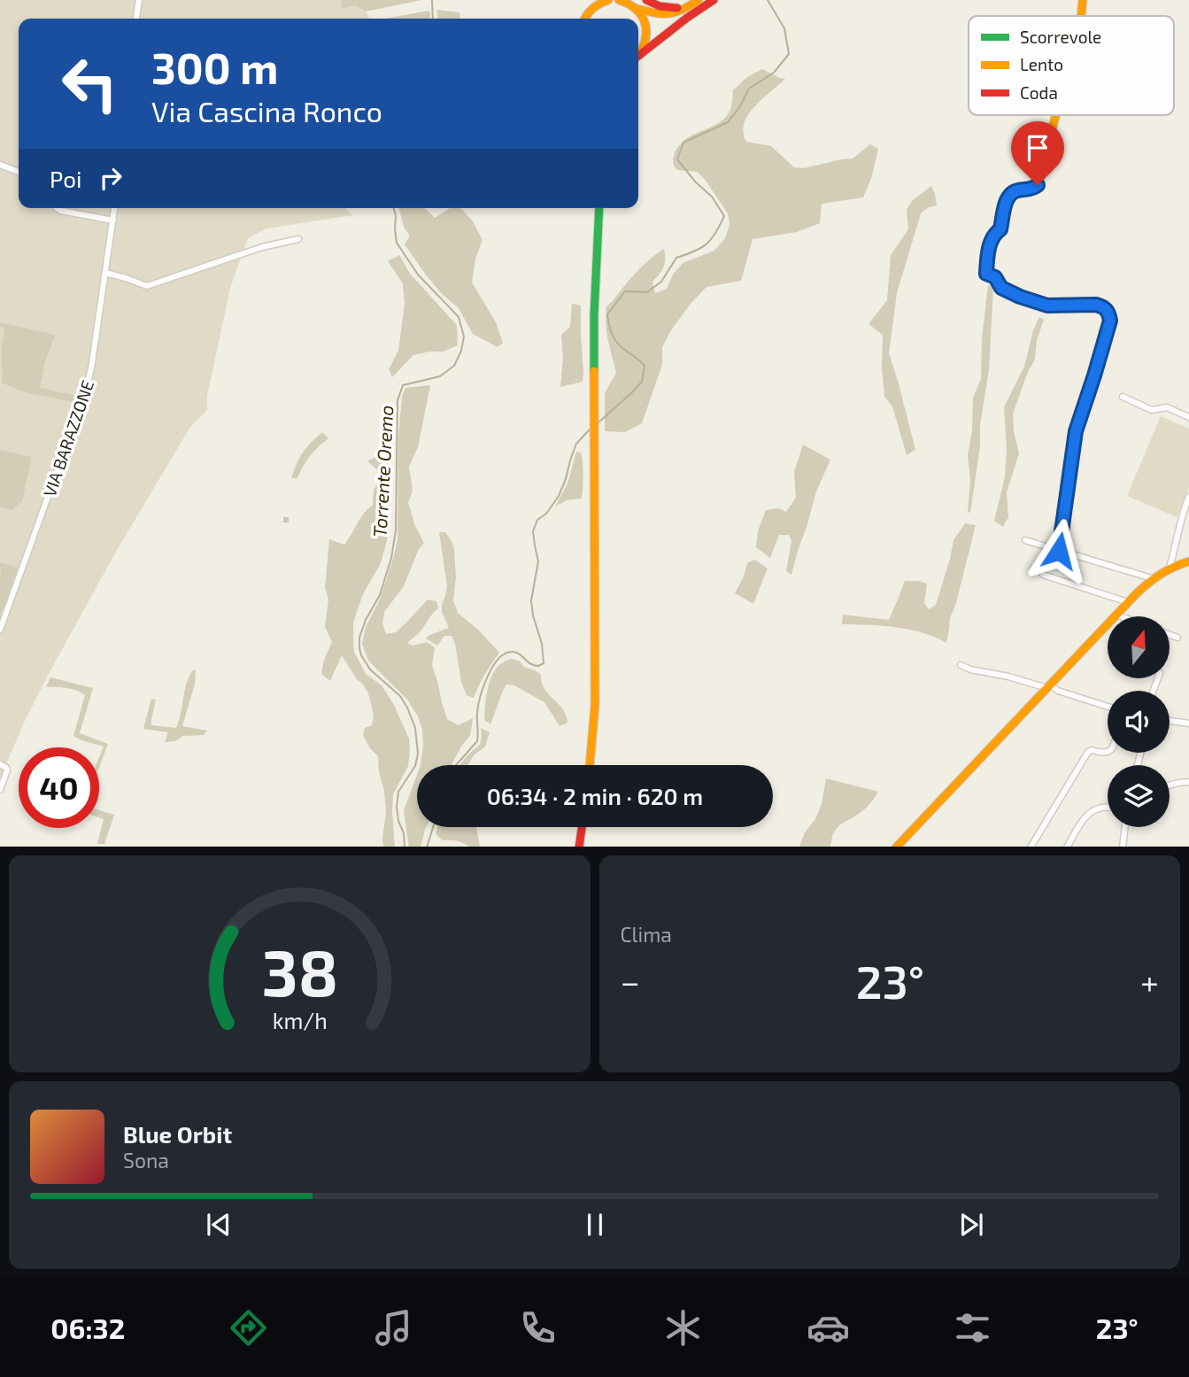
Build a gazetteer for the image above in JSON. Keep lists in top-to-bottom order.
{
  "streets": {
    "street": ["VIA BARAZZONE"]
  },
  "water": ["Torrente Oremo"],
  "legend": ["Scorrevole", "Lento", "Coda"],
  "north": "top",
  "page": {
    "turn": ["300 m", "Via Cascina Ronco"],
    "then": "Poi",
    "limit": "40",
    "trip": "06:34 · 2 min · 620 m",
    "tile": "Clima",
    "heat": ["−", "23°", "+"],
    "song": ["Blue Orbit", "Sona"],
    "tabs": ["06:32", "23°"],
    "gauge": ["38", "km/h"]
  }
}
